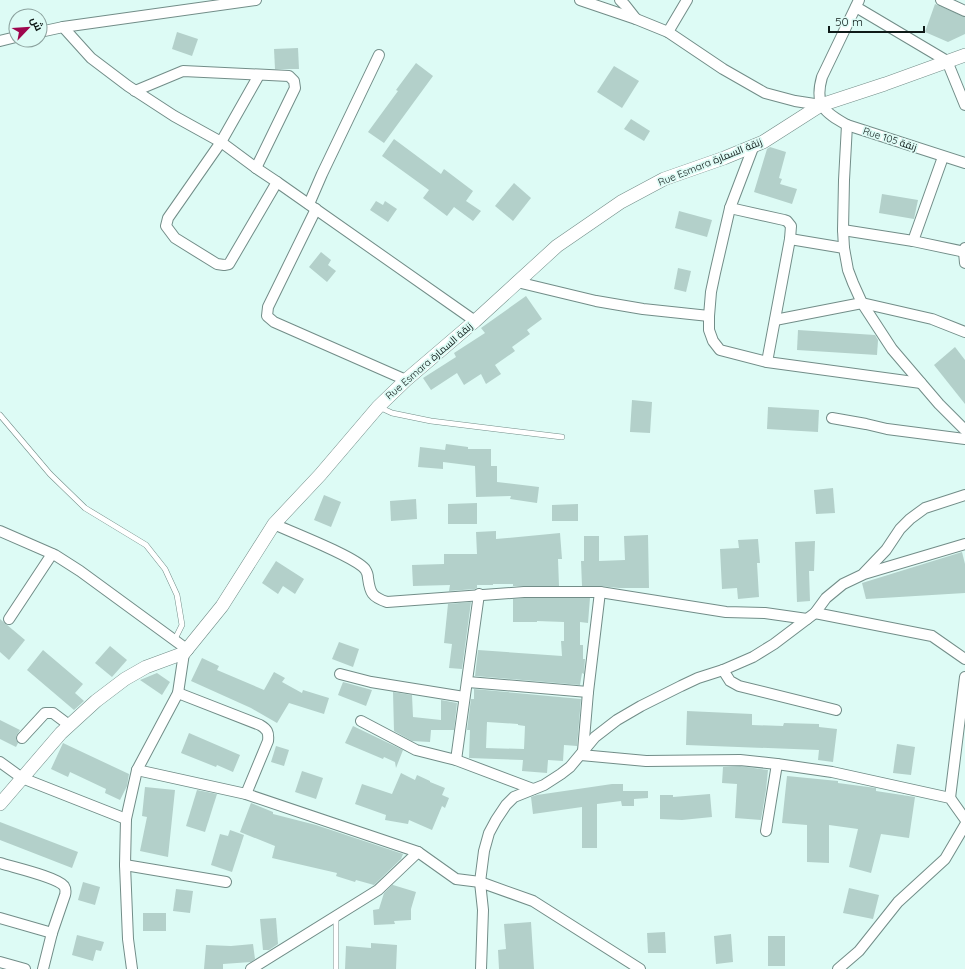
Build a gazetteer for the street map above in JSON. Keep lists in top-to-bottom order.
{
  "streets": {
    "street": ["Rue 105 زنقة", "Rue Esmara زنقة السمارة"]
  },
  "crossings": [
    ["Rue 105 زنقة", "Rue Esmara زنقة السمارة"]
  ],
  "scale_bar": "50 m",
  "north": "top right"
}
